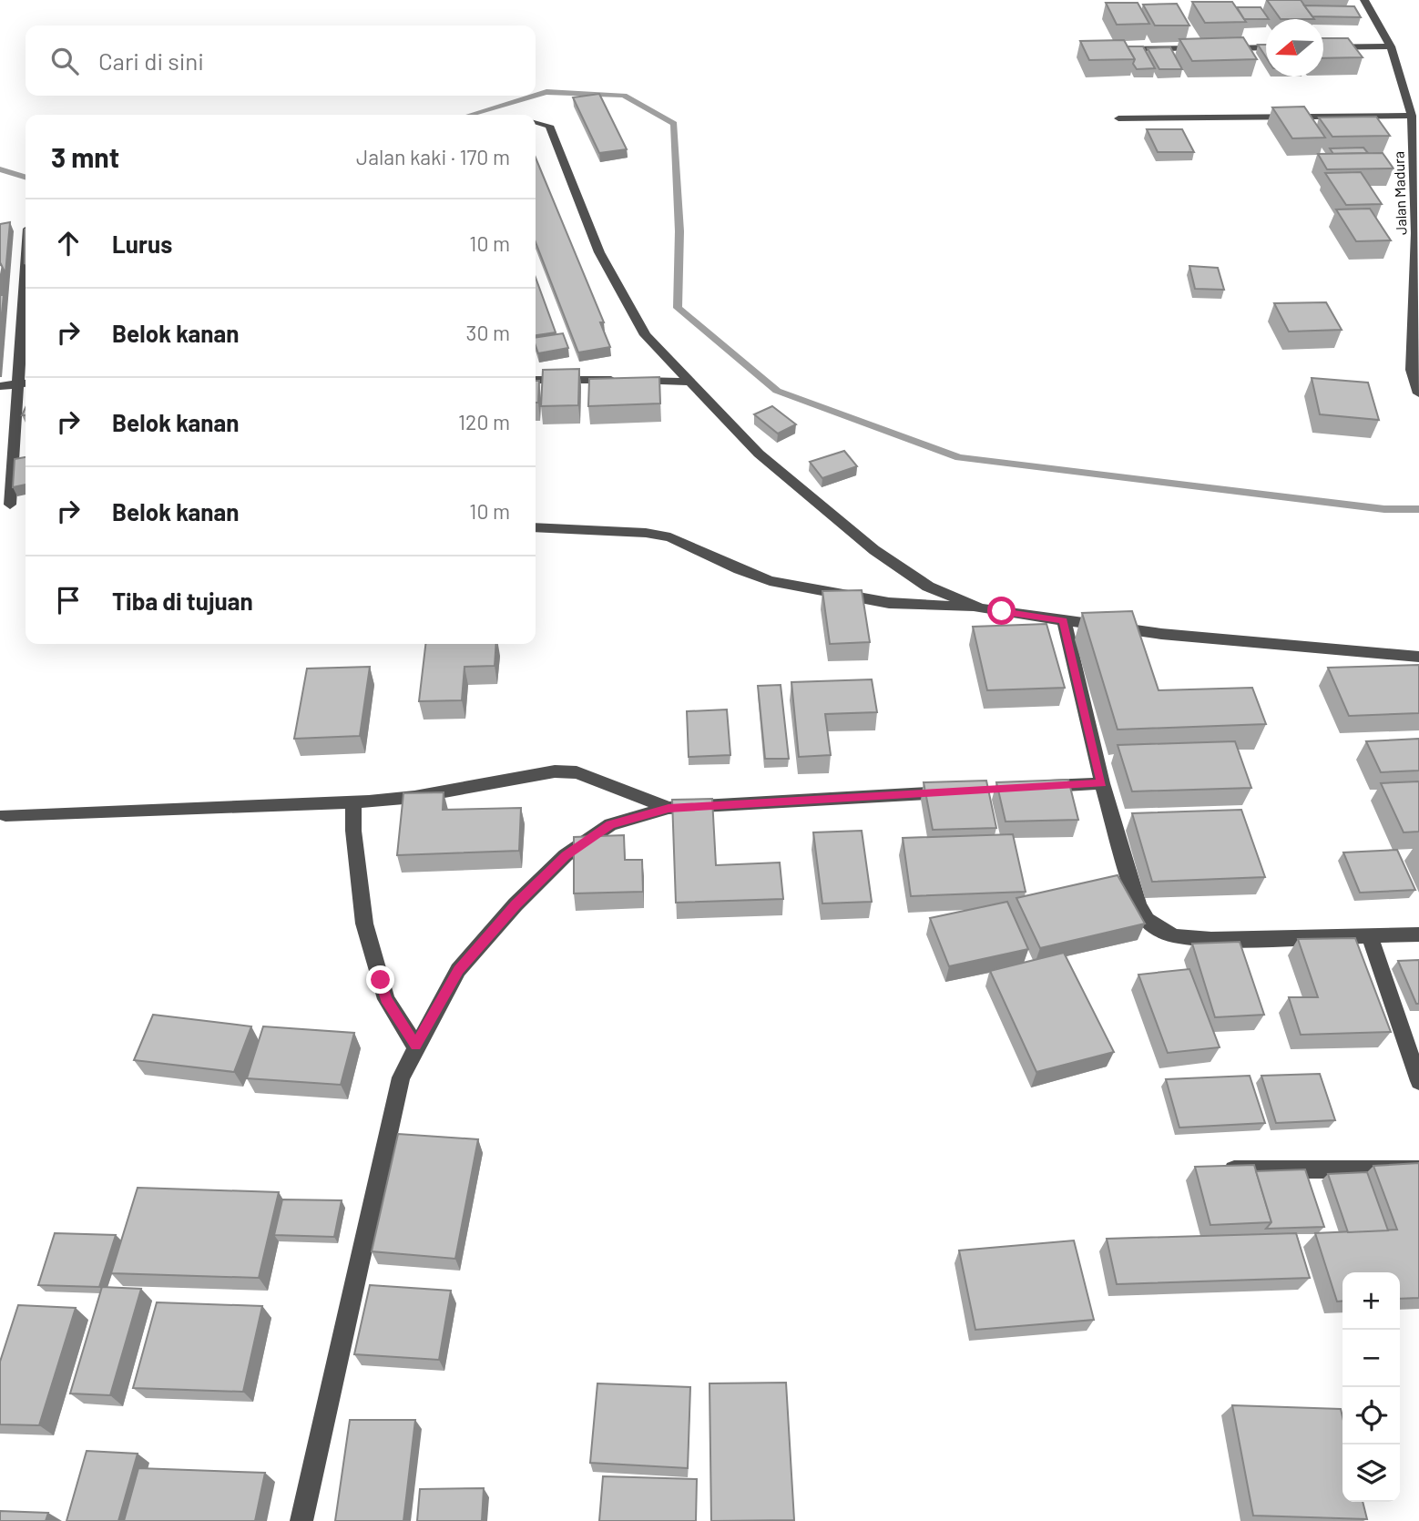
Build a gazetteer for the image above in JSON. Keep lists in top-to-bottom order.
{
  "streets": {
    "street": ["Jalan Madura"]
  },
  "north": "left",
  "page": {
    "search": "Cari di sini",
    "heading": ["3 mnt", "Jalan kaki · 170 m"],
    "list": [
      ["Lurus", "10 m"],
      ["Belok kanan", "30 m"],
      ["Belok kanan", "120 m"],
      ["Belok kanan", "10 m"],
      "Tiba di tujuan"
    ],
    "map_buttons": ["+", "−"]
  }
}
